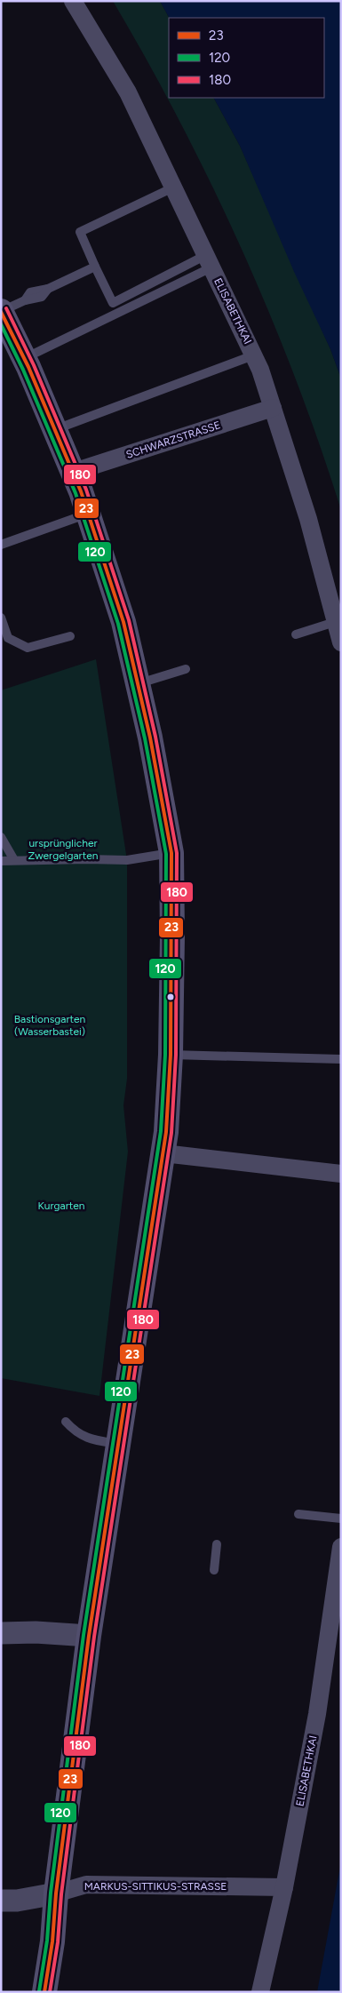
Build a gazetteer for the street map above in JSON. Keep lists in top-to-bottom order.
{
  "streets": {
    "street": ["ELISABETHKAI", "SCHWARZSTRASSE", "MARKUS-SITTIKUS-STRASSE"]
  },
  "crossings": [
    ["ELISABETHKAI", "SCHWARZSTRASSE"],
    ["ELISABETHKAI", "MARKUS-SITTIKUS-STRASSE"]
  ],
  "parks": ["ursprünglicher Zwergelgarten", "Bastionsgarten (Wasserbastei)", "Kurgarten"],
  "lines": ["transit line 180", "transit line 23", "transit line 120"],
  "legend": ["23", "120", "180"]
}
